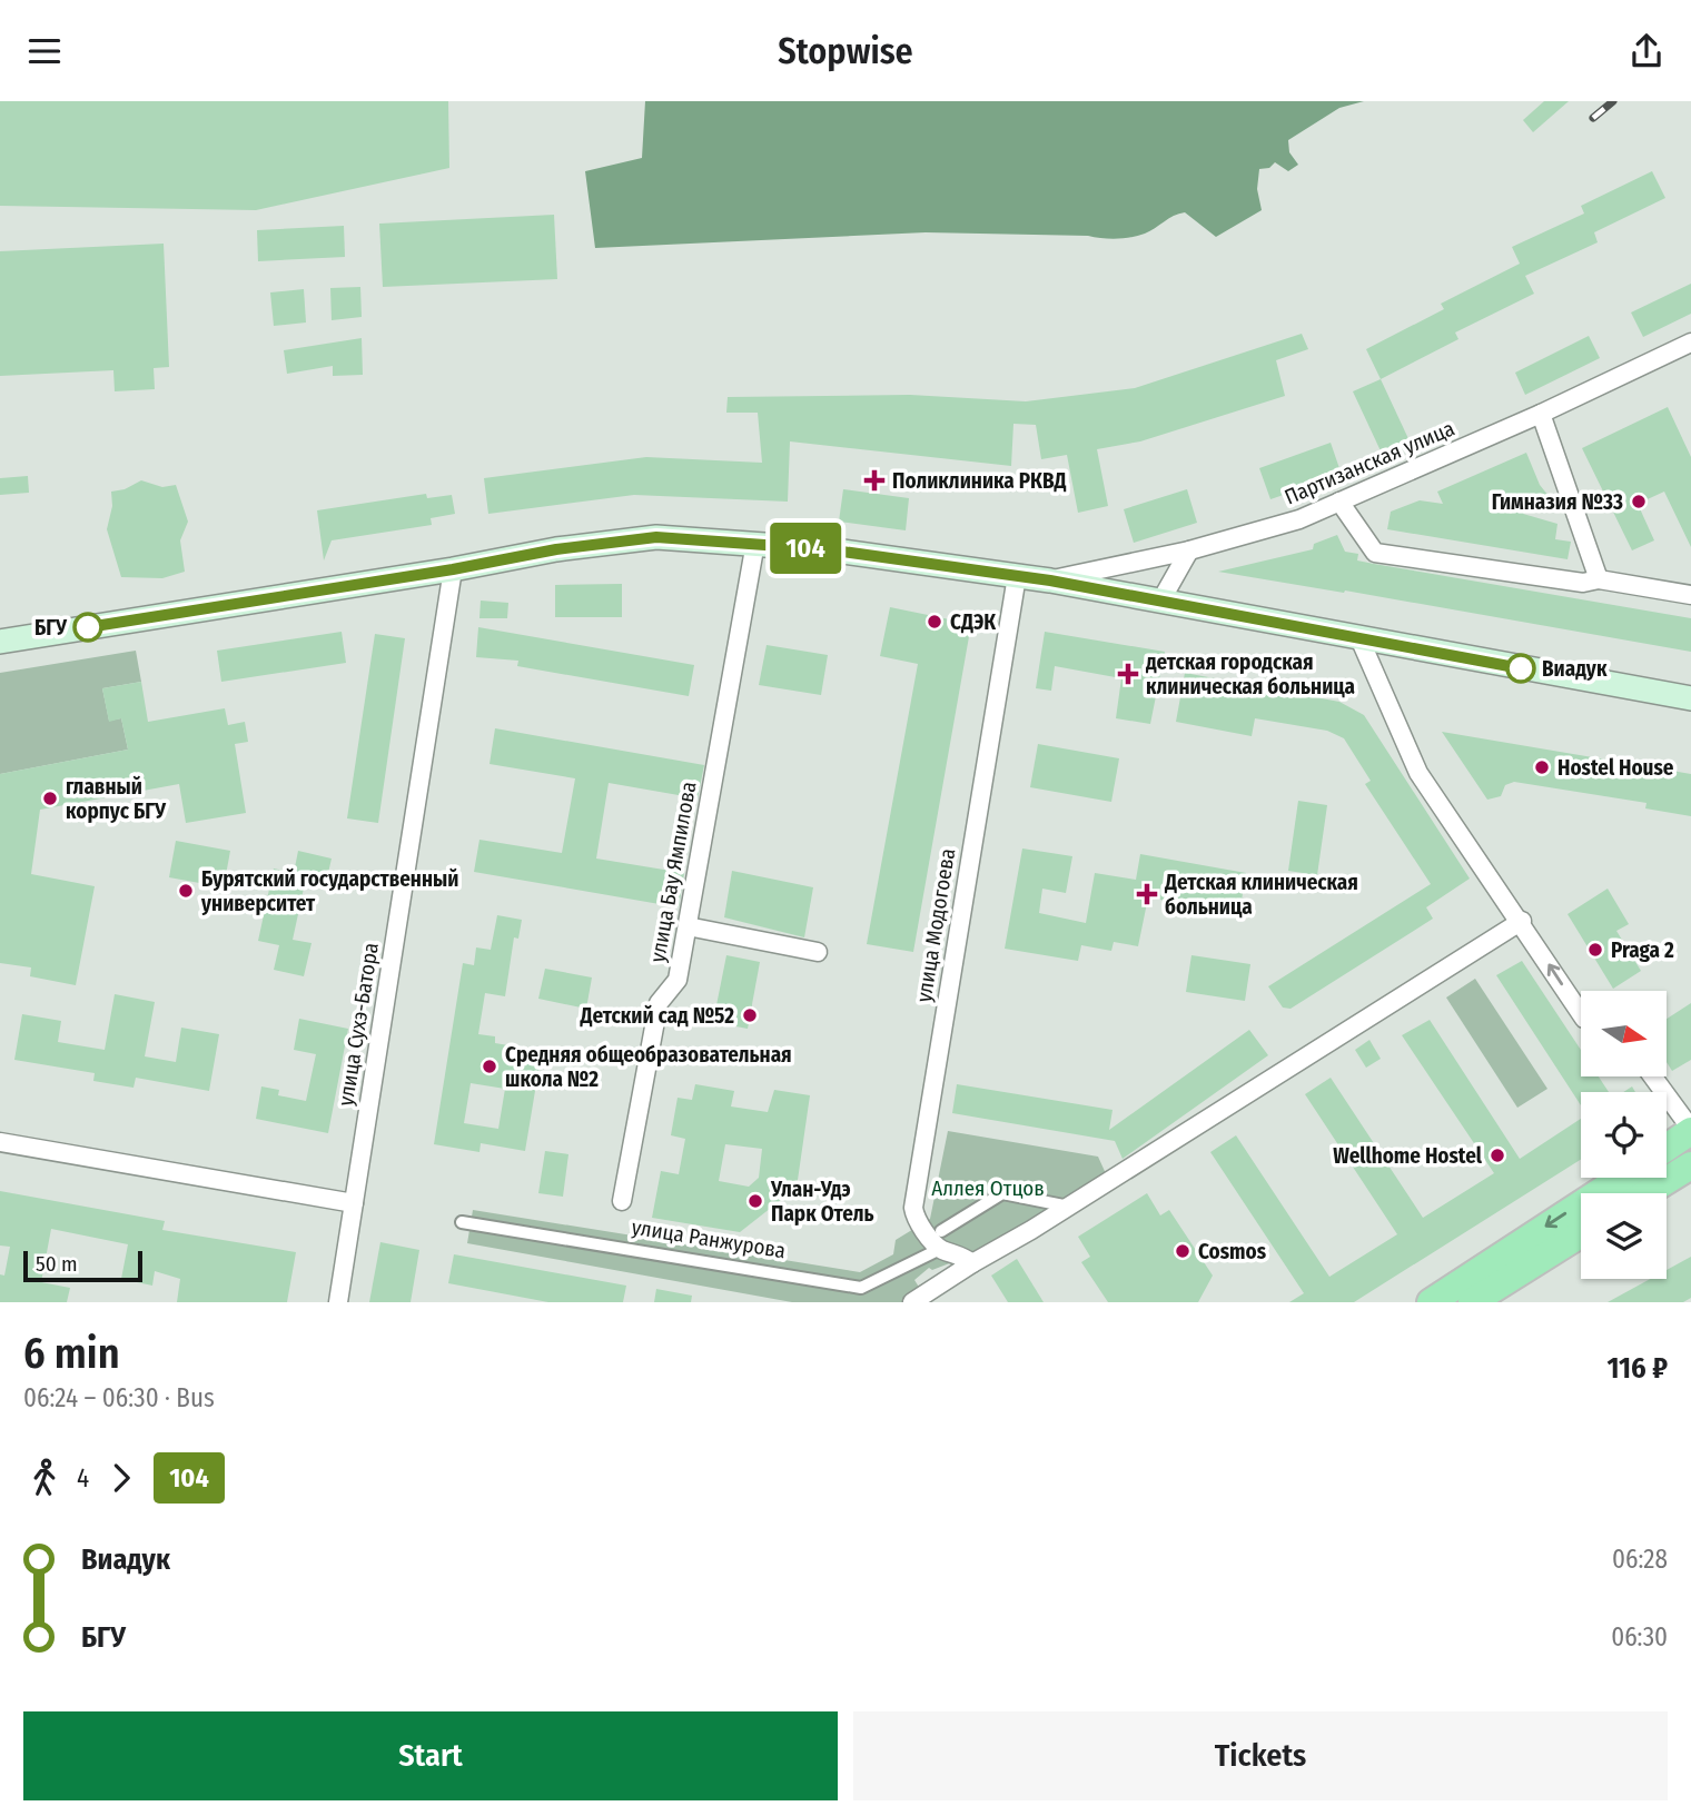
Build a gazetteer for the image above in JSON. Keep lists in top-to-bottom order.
{
  "streets": {
    "street": [
      "Партизанская улица",
      "улица Бау Ямпилова",
      "улица Модогоева",
      "улица Сухэ-Батора",
      "улица Ранжурова"
    ]
  },
  "crossings": [
    ["улица Модогоева", "улица Ранжурова"]
  ],
  "parks": ["Аллея Отцов"],
  "places": {
    "health": ["Поликлиника РКВД", "детская городская клиническая больница", "Детская клиническая больница"],
    "other": [
      "Гимназия №33",
      "СДЭК",
      "БГУ",
      "Виадук",
      "Hostel House",
      "главный корпус БГУ",
      "Бурятский государственный университет",
      "Praga 2",
      "Детский сад №52",
      "Средняя общеобразовательная школа №2",
      "Wellhome Hostel",
      "Улан-Удэ Парк Отель",
      "Cosmos"
    ]
  },
  "lines": ["bus line 104"],
  "scale_bar": "50 m",
  "north": "right",
  "page": {
    "header": "Stopwise",
    "on_map": "104",
    "scale": "50 m",
    "heading": ["6 min", "06:24 – 06:30 · Bus", "116 ₽"],
    "legs": ["4", "104"],
    "list": [
      {
        "name": "Виадук",
        "value": "06:28"
      },
      {
        "name": "БГУ",
        "value": "06:30"
      }
    ],
    "buttons": ["Start", "Tickets"]
  }
}
